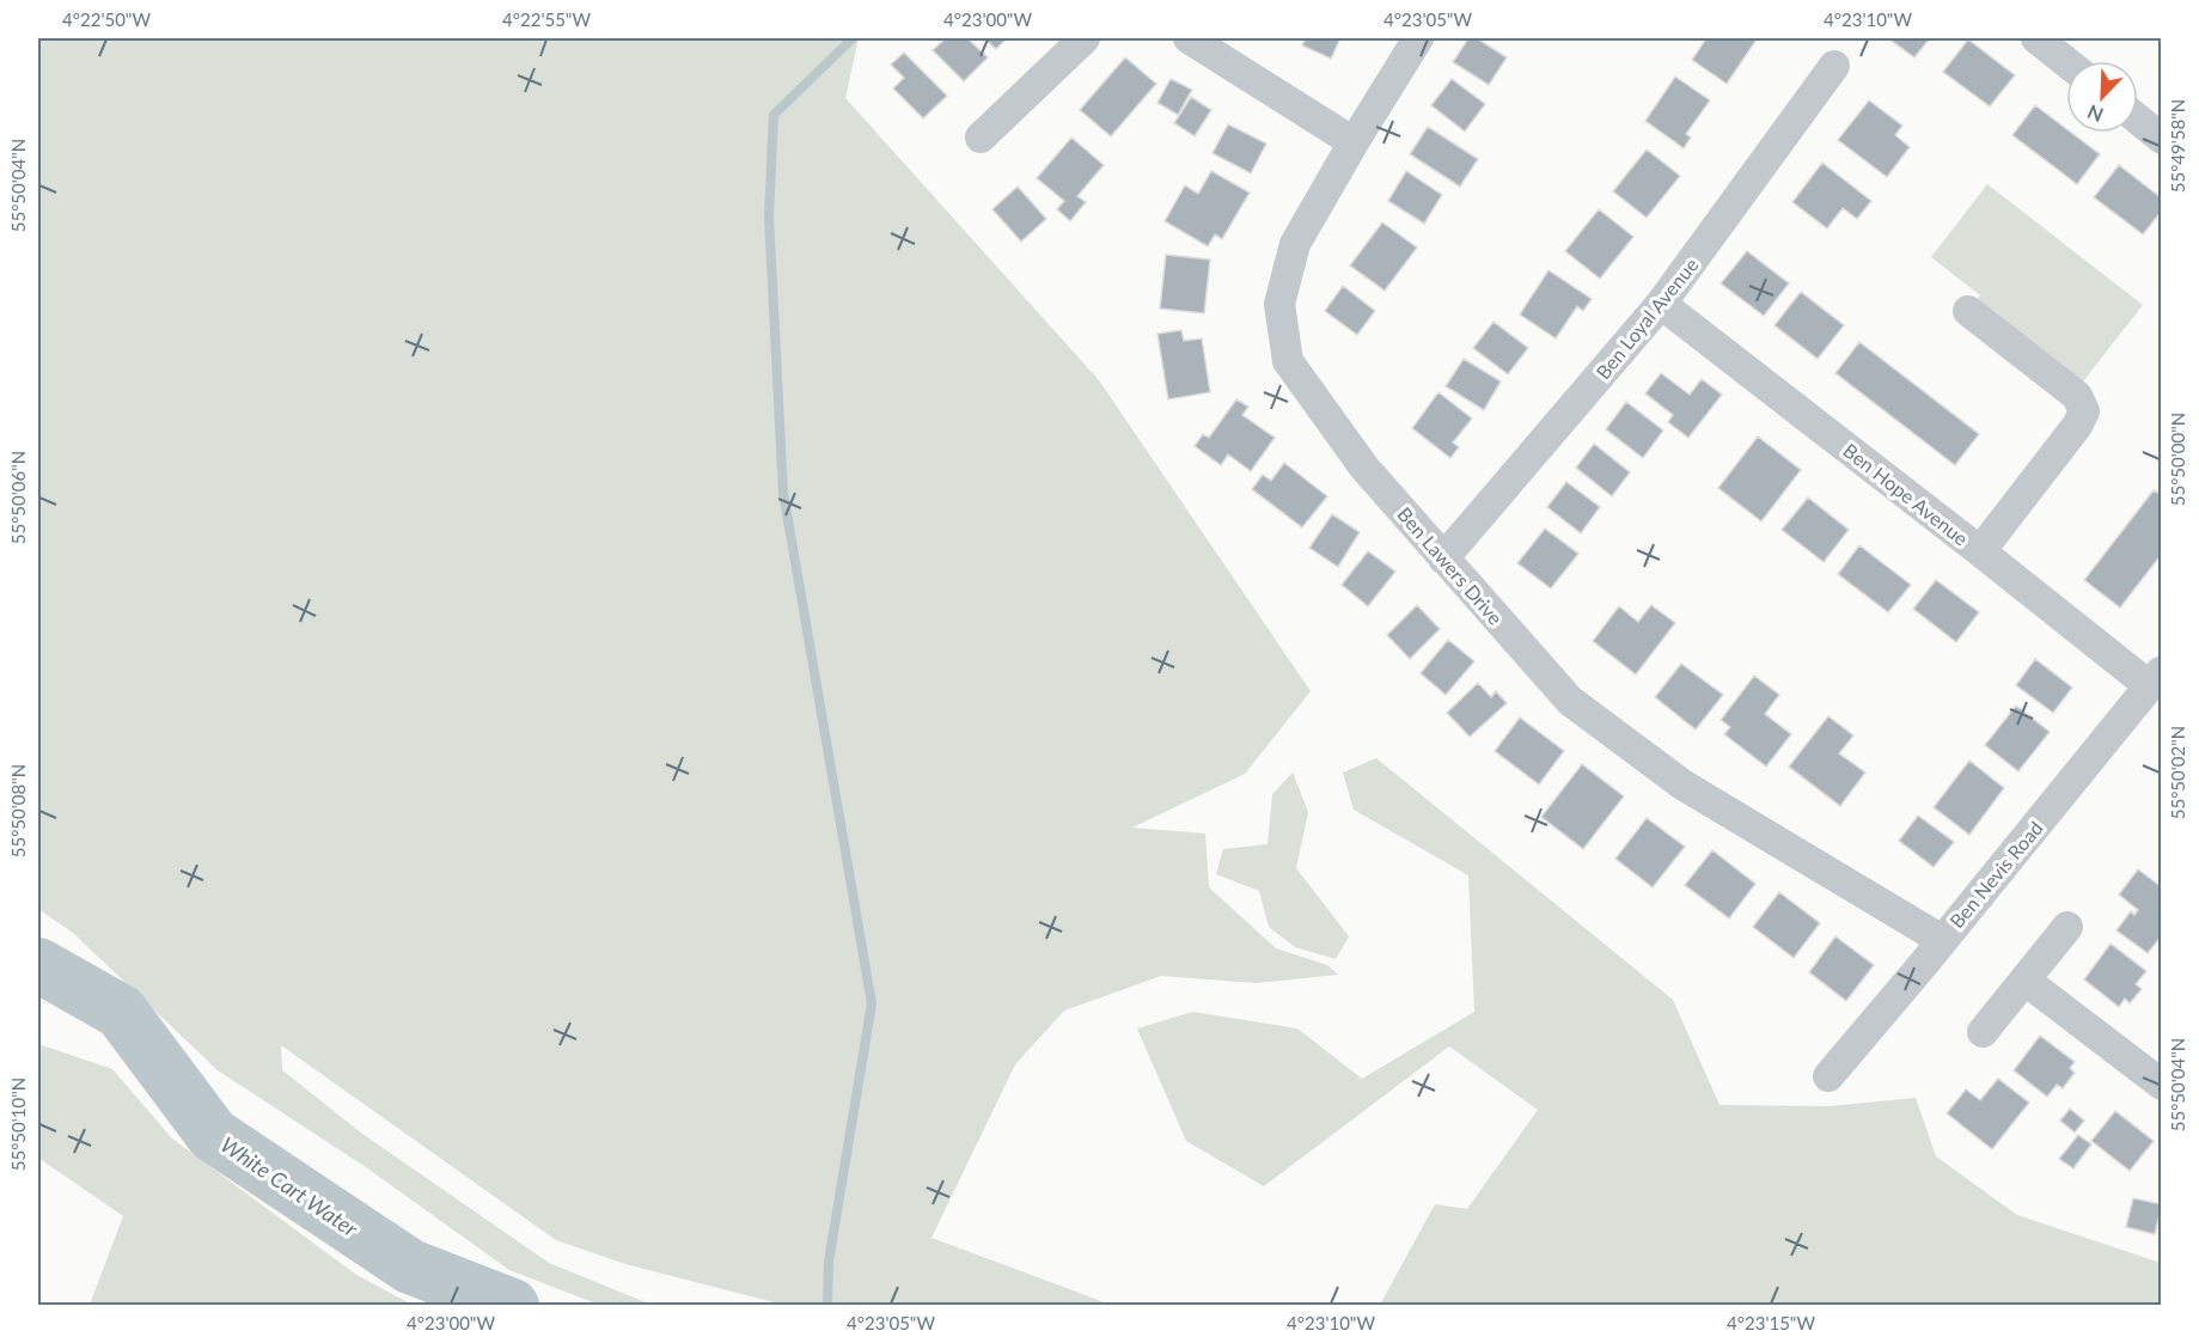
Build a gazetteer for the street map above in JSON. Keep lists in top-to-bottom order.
{
  "streets": {
    "street": [
      "Ben Loyal Avenue",
      "Ben Hope Avenue",
      "Ben Lawers Drive",
      "Ben Nevis Road"
    ]
  },
  "crossings": [
    ["Ben Loyal Avenue", "Ben Hope Avenue"],
    ["Ben Loyal Avenue", "Ben Lawers Drive"],
    ["Ben Hope Avenue", "Ben Nevis Road"],
    ["Ben Lawers Drive", "Ben Nevis Road"]
  ],
  "water": ["White Cart Water"],
  "north": "bottom left",
  "coordinates": [
    "4°22'50\"W",
    "4°22'55\"W",
    "4°23'00\"W",
    "4°23'05\"W",
    "4°23'10\"W",
    "55°49'58\"N",
    "55°50'04\"N",
    "55°50'00\"N",
    "55°50'06\"N",
    "55°50'02\"N",
    "55°50'08\"N",
    "55°50'10\"N",
    "4°23'15\"W"
  ]
}
